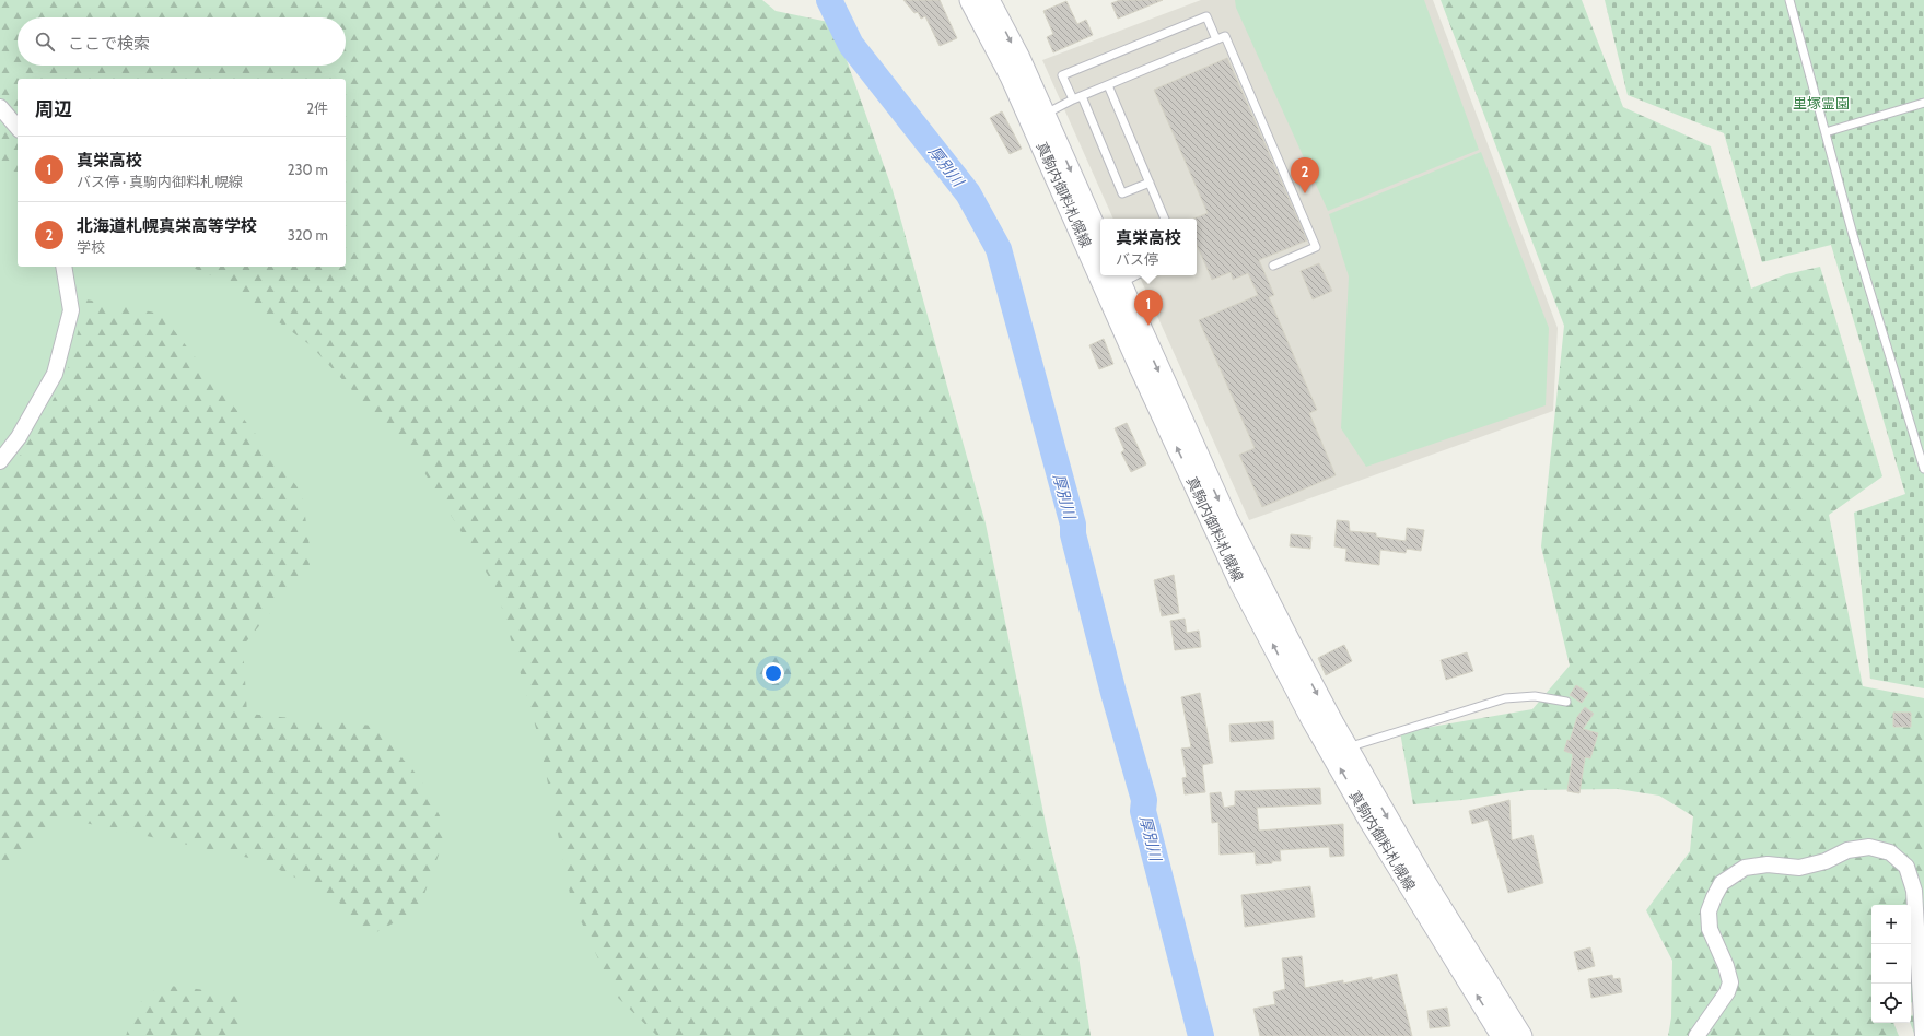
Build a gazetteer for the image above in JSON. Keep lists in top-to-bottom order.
{
  "streets": {
    "main road": ["真駒内御料札幌線"]
  },
  "water": ["厚別川"],
  "parks": ["里塚霊園"],
  "page": {
    "search": "ここで検索",
    "heading": ["周辺", "2件"],
    "list": [
      {
        "mark": "1",
        "name": "真栄高校",
        "note": "バス停 · 真駒内御料札幌線",
        "value": "230 m"
      },
      {
        "mark": "2",
        "name": "北海道札幌真栄高等学校",
        "note": "学校",
        "value": "320 m"
      }
    ],
    "pins": ["2", "1"],
    "popup": ["真栄高校", "バス停"],
    "map_buttons": ["+", "−"]
  }
}
